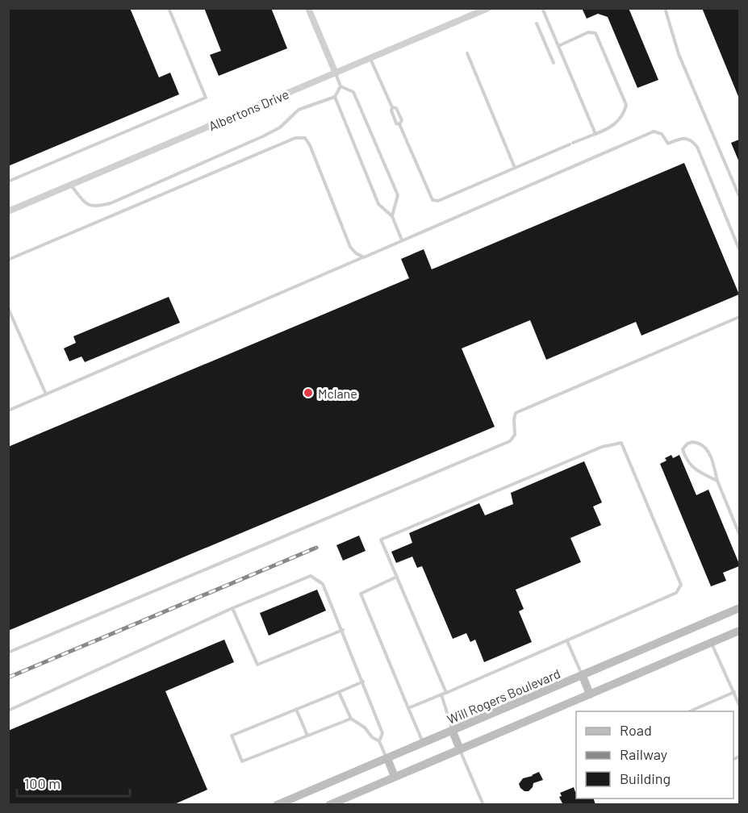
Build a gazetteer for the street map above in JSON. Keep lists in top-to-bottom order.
{
  "streets": {
    "main road": ["Will Rogers Boulevard"],
    "street": ["Albertons Drive"]
  },
  "places": ["Mclane"],
  "legend": ["Road", "Railway", "Building"],
  "scale_bar": "100 m"
}
